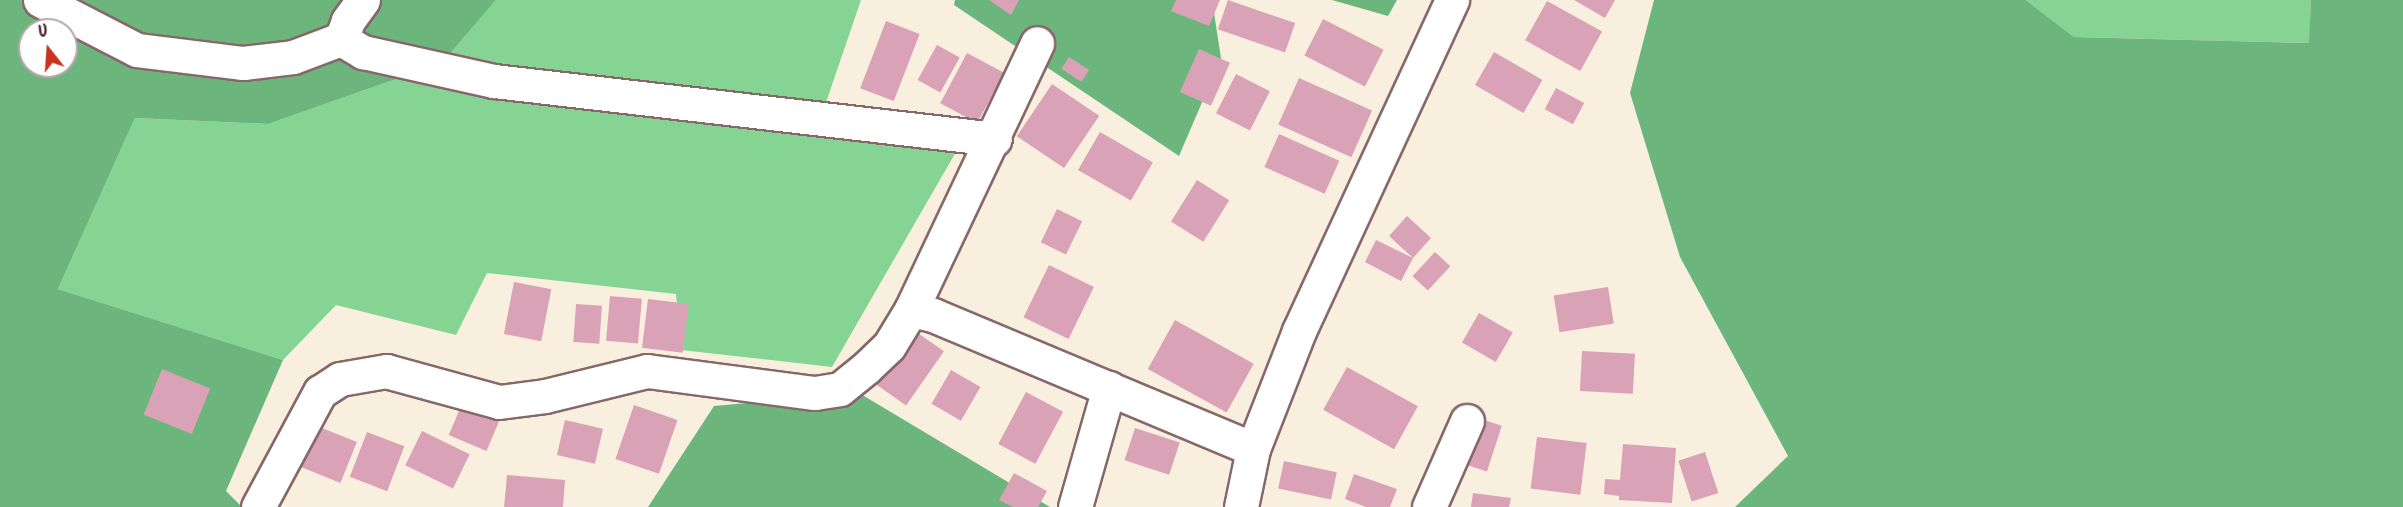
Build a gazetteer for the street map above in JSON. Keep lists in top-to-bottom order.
{
  "north": "top"
}
